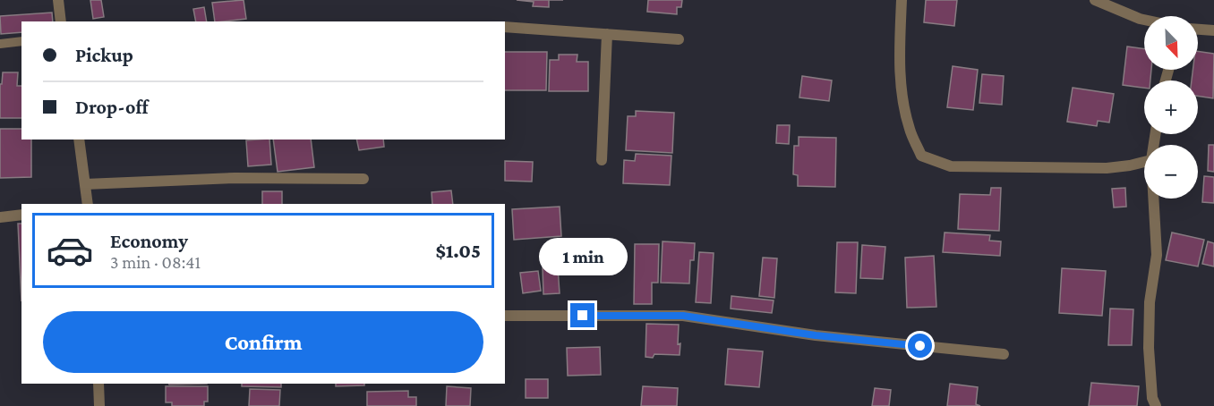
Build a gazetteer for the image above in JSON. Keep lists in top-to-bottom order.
{
  "north": "bottom right",
  "page": {
    "map_buttons": ["+", "−"],
    "banner": ["Pickup", "Drop-off"],
    "list": [
      {
        "name": "Economy",
        "note": "3 min · 08:41",
        "value": "$1.05"
      }
    ],
    "bubble": "1 min",
    "buttons": "Confirm"
  }
}
